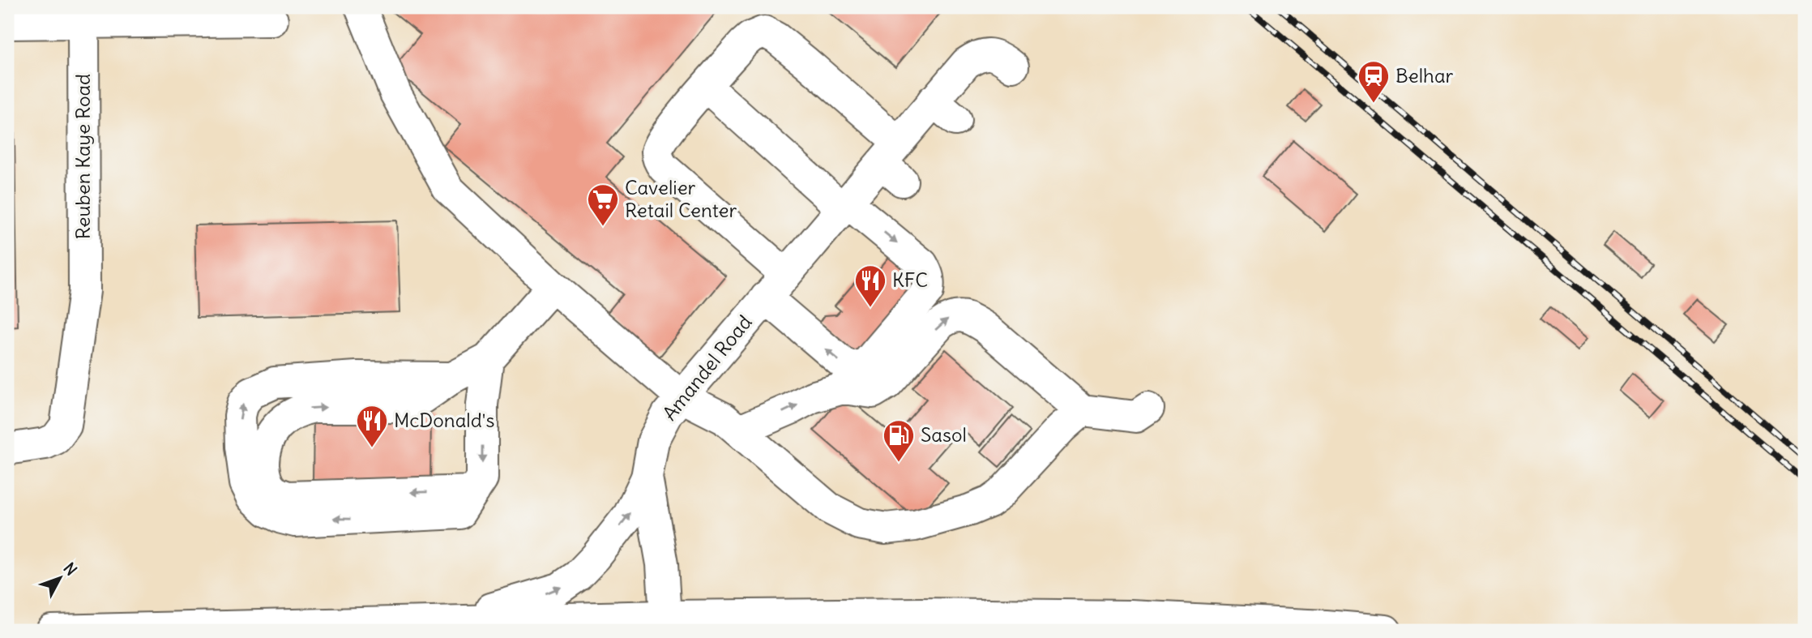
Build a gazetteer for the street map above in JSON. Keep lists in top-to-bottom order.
{
  "streets": {
    "main road": ["Reuben Kaye Road", "Amandel Road"]
  },
  "places": {
    "station": ["Belhar"],
    "supermarket": ["Cavelier Retail Center"],
    "restaurant": ["KFC", "McDonald's"],
    "fuel station": ["Sasol"]
  },
  "north": "top right"
}
